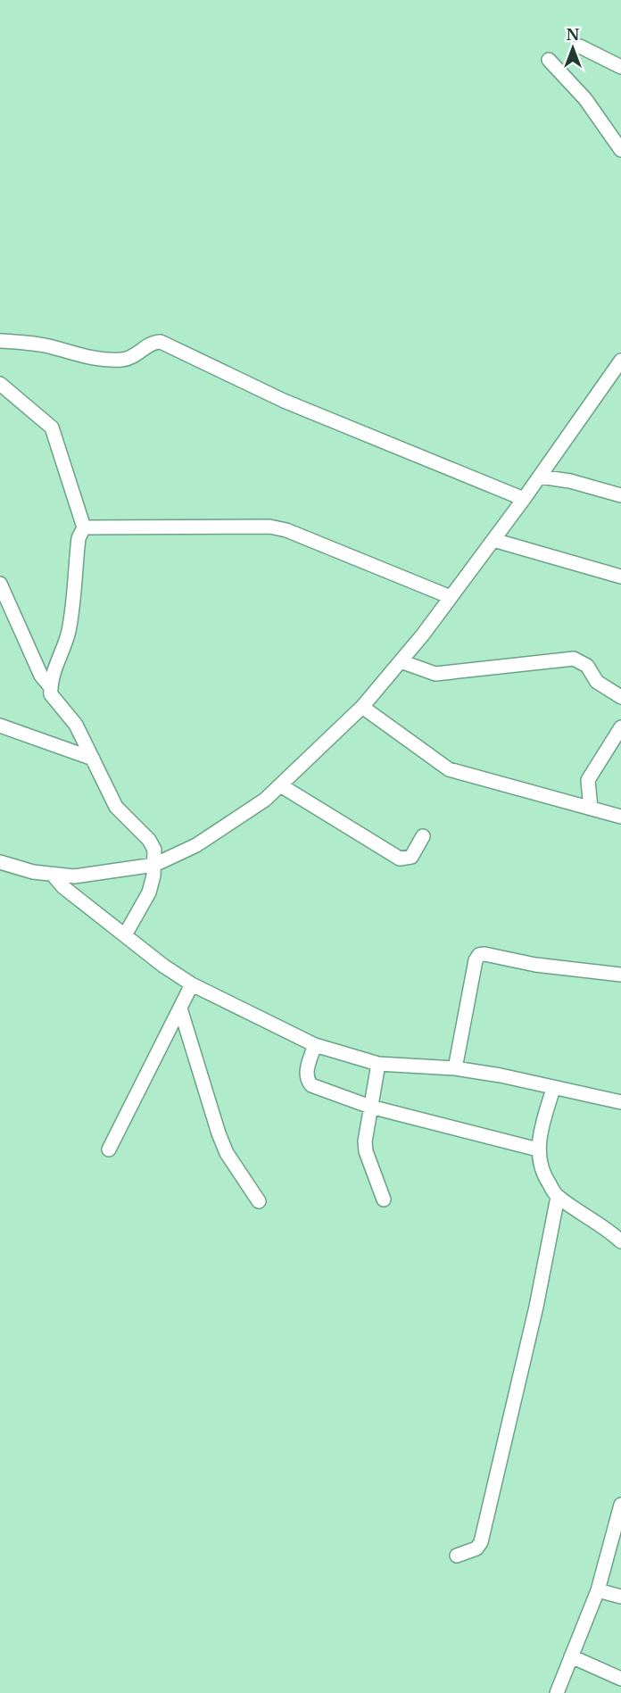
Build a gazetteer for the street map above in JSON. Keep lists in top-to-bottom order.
{
  "north": "top"
}
